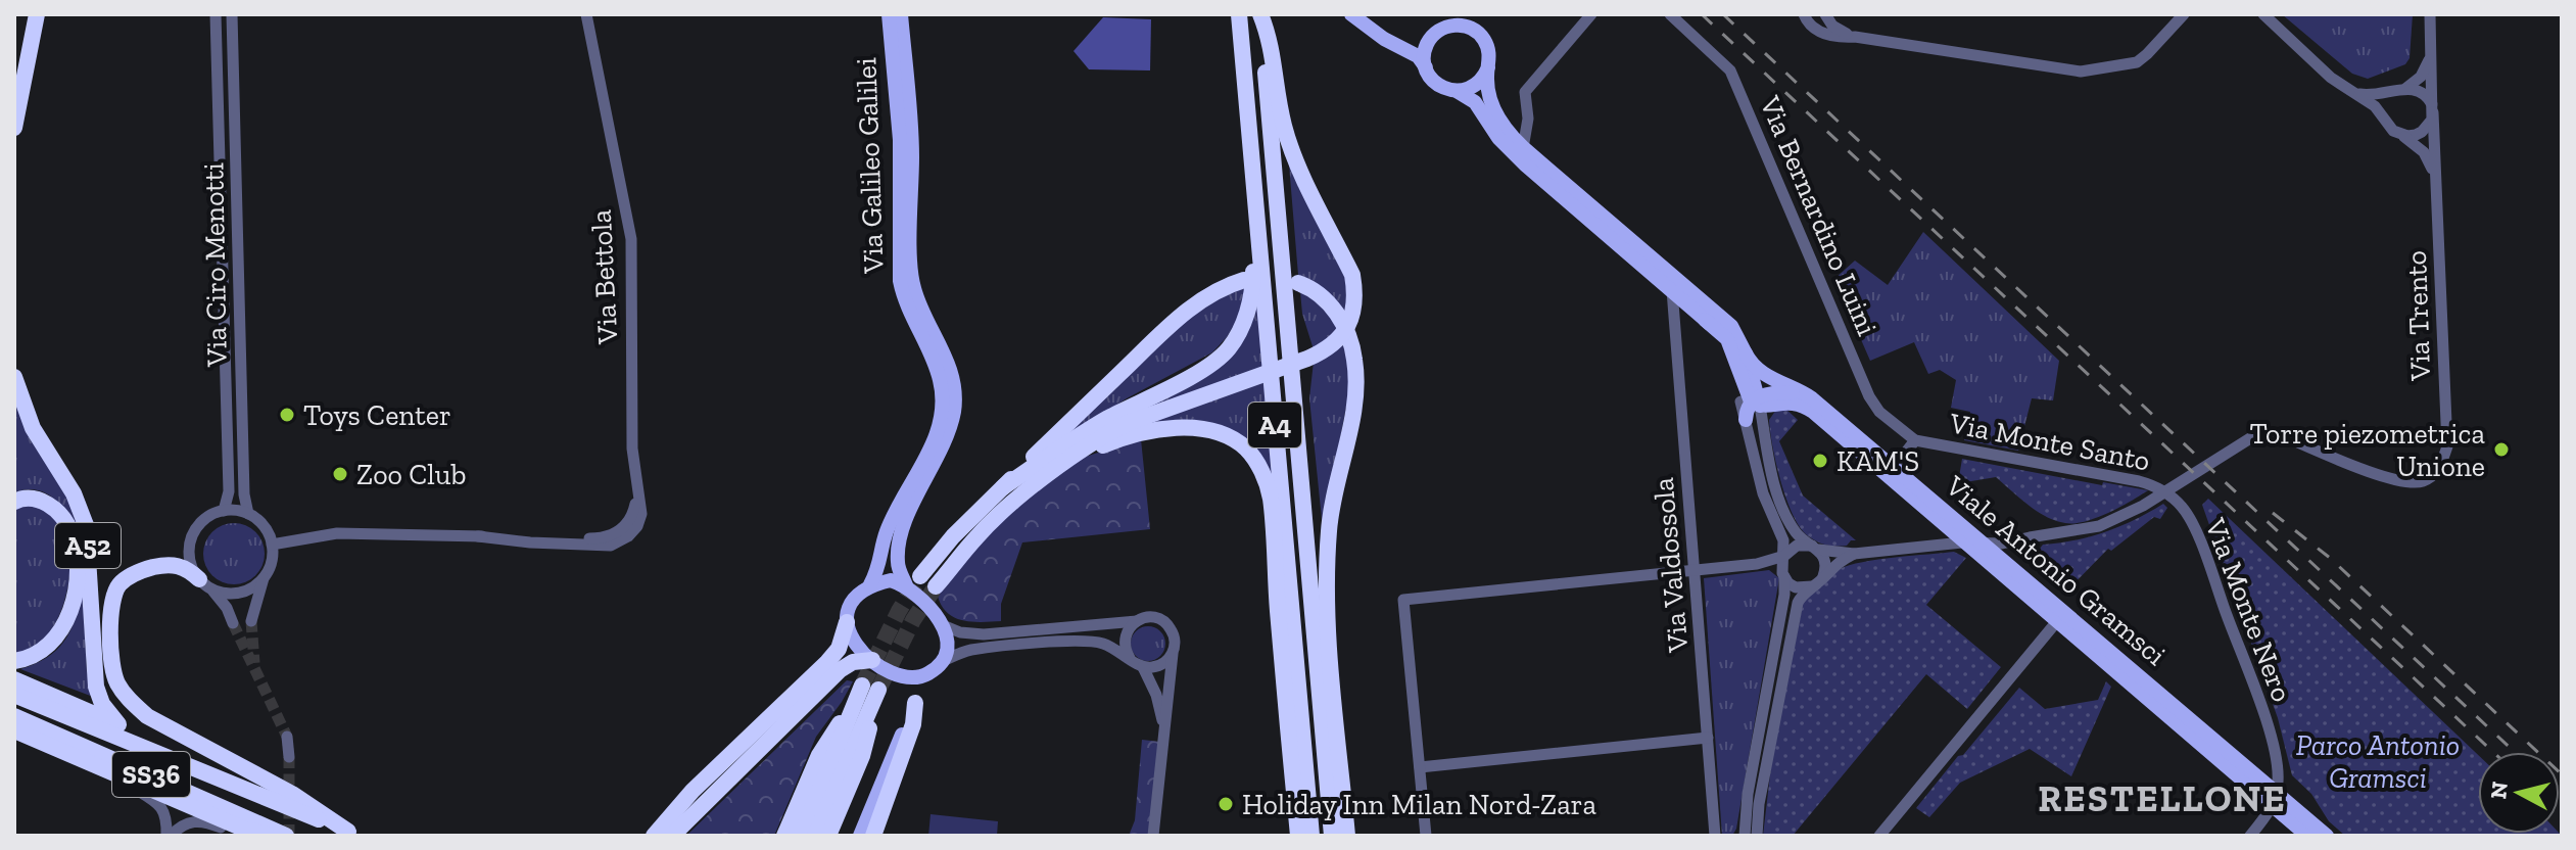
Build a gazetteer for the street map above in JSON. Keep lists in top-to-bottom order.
{
  "streets": {
    "highway": ["A4", "A52", "SS36"],
    "main road": ["Via Galileo Galilei", "Viale Antonio Gramsci"],
    "street": [
      "Via Bernardino Luini",
      "Via Ciro Menotti",
      "Via Bettola",
      "Via Trento",
      "Via Monte Santo",
      "Via Valdossola",
      "Via Monte Nero"
    ]
  },
  "crossings": [
    ["Via Bernardino Luini", "Via Monte Santo"],
    ["Via Ciro Menotti", "Via Bettola"],
    ["Via Trento", "Viale Antonio Gramsci"],
    ["Via Monte Santo", "Via Monte Nero"],
    ["Viale Antonio Gramsci", "Via Monte Nero"]
  ],
  "districts": ["RESTELLONE"],
  "parks": ["Parco Antonio Gramsci"],
  "places": [
    "Toys Center",
    "Torre piezometrica Unione",
    "KAM'S",
    "Zoo Club",
    "Holiday Inn Milan Nord-Zara"
  ],
  "north": "left"
}
